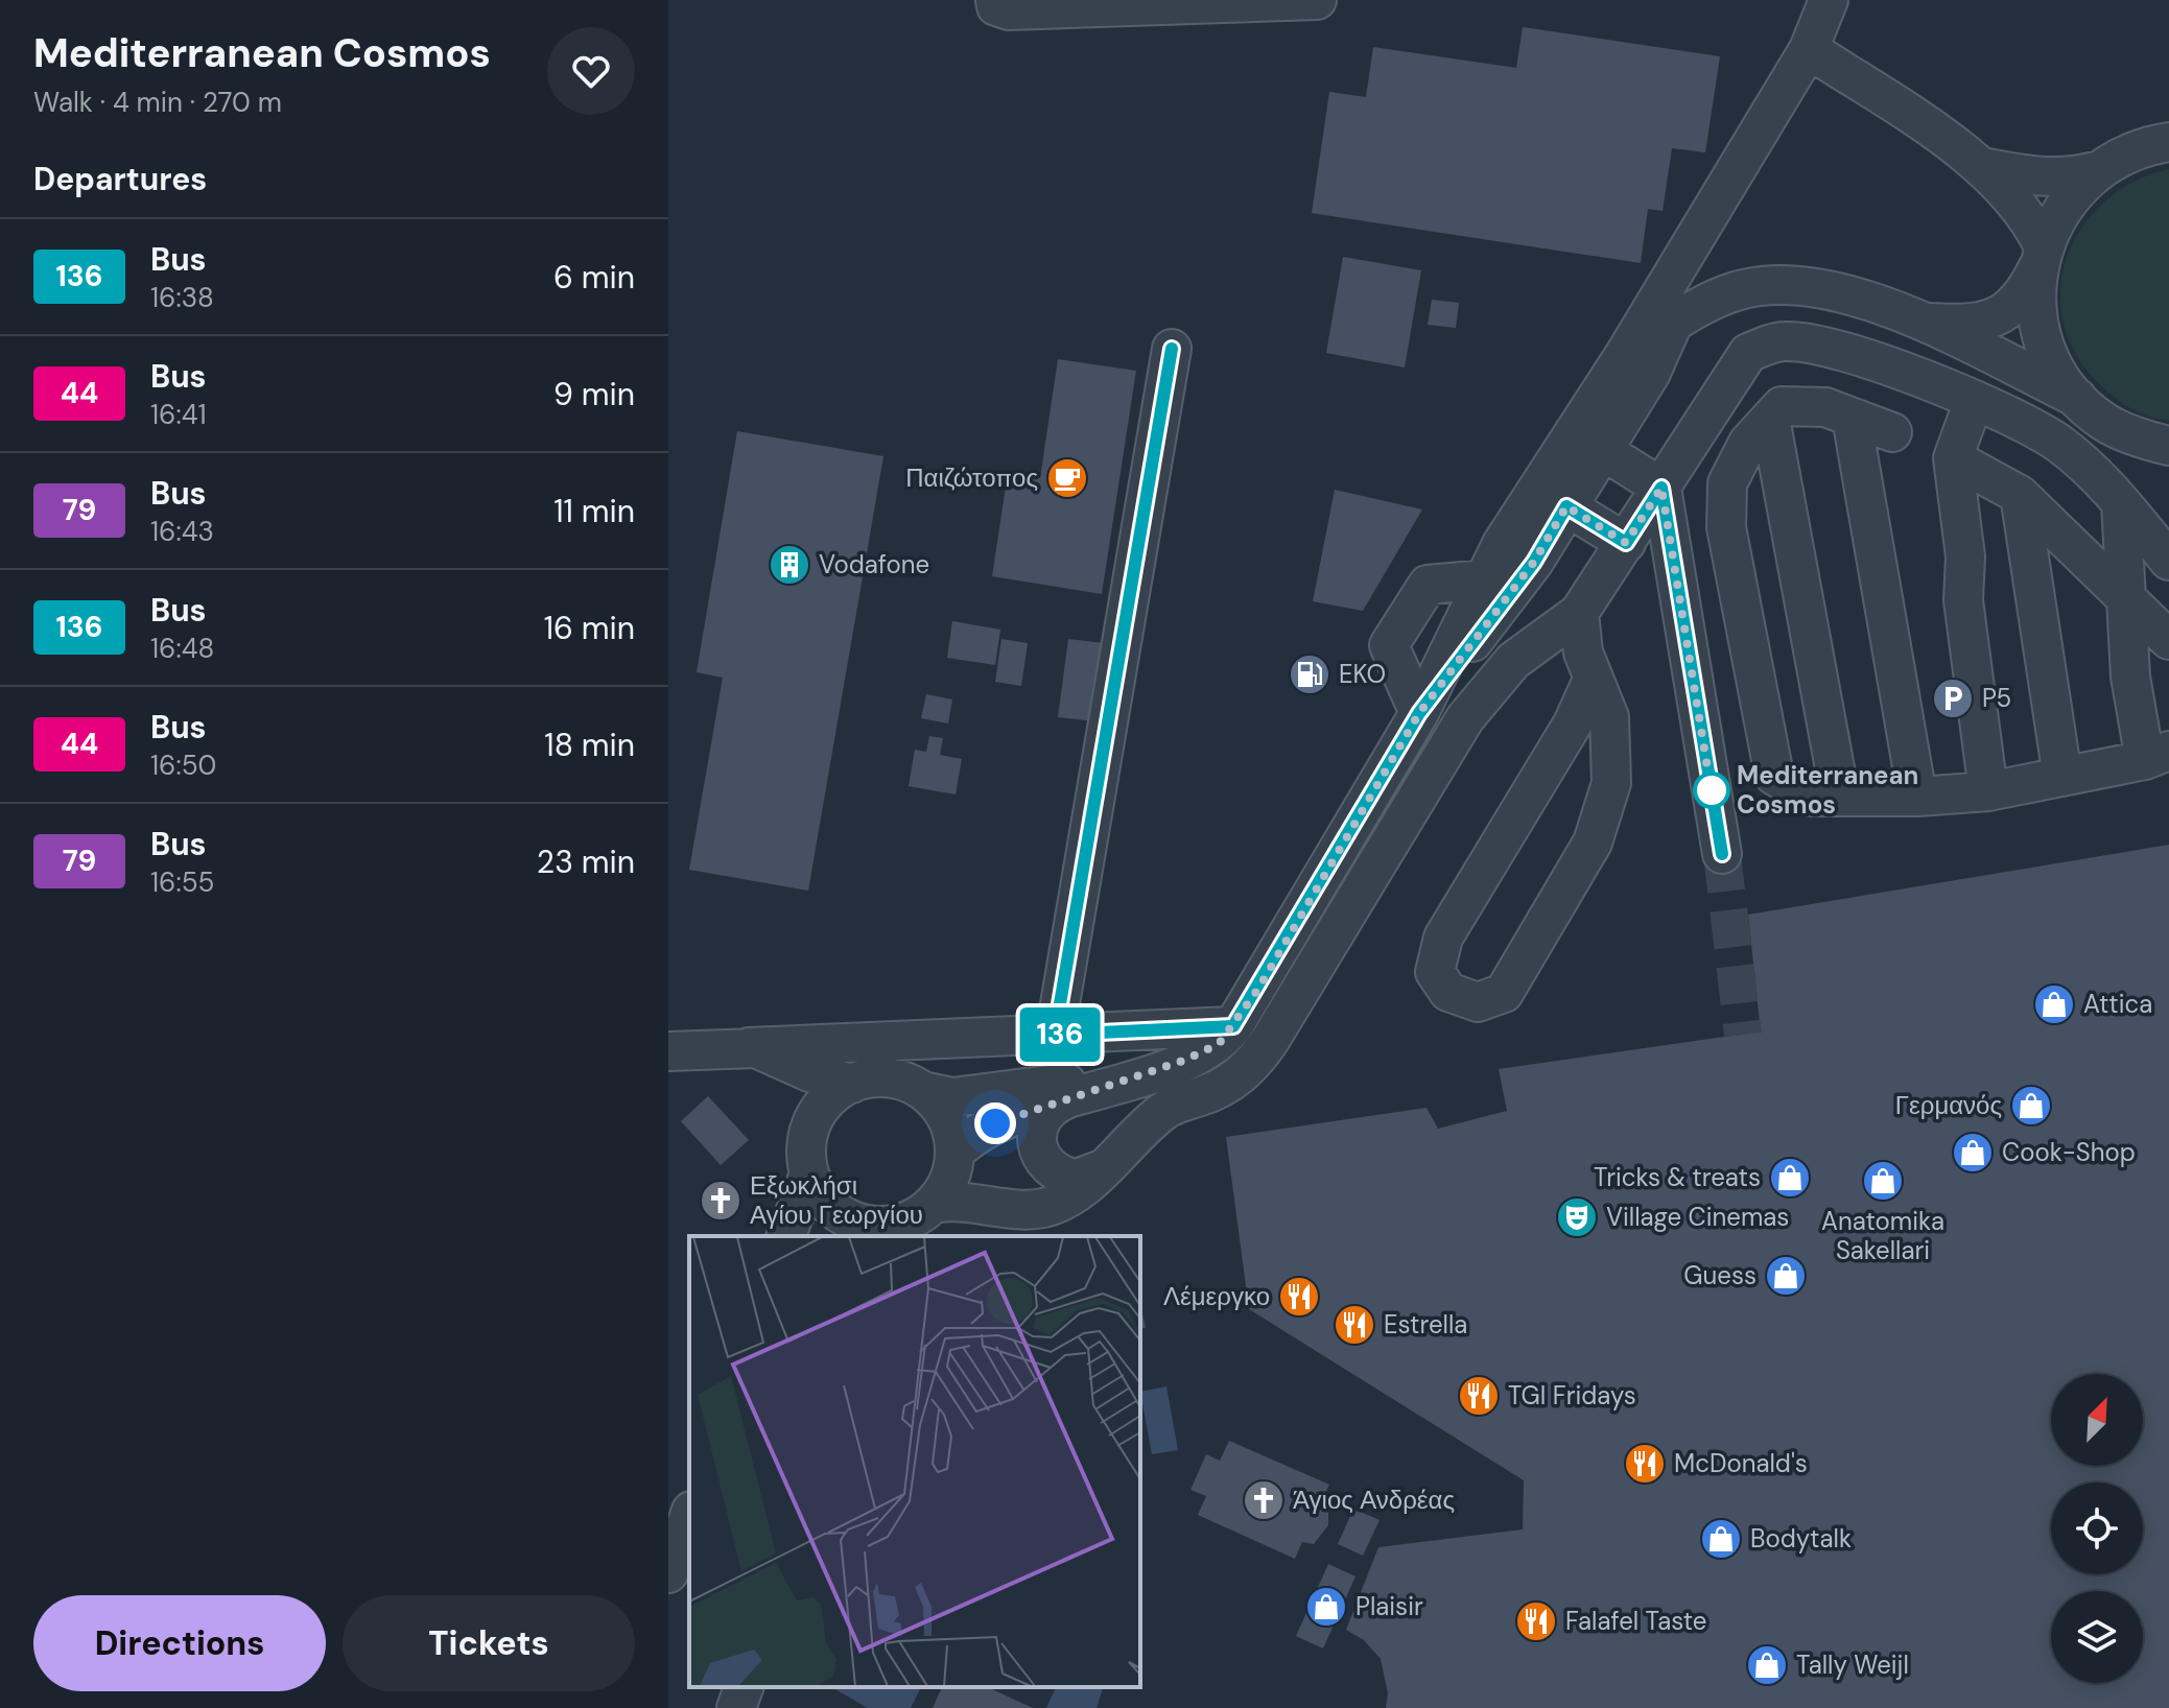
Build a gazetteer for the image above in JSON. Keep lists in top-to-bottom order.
{
  "places": {
    "cafe": ["Παιζώτοπος"],
    "building": ["Vodafone"],
    "fuel station": ["EKO"],
    "parking": ["P5"],
    "other": ["Mediterranean Cosmos"],
    "shop": [
      "Attica",
      "Γερμανός",
      "Cook-Shop",
      "Tricks & treats",
      "Anatomika Sakellari",
      "Guess",
      "Bodytalk",
      "Plaisir",
      "Tally Weijl"
    ],
    "church": ["Εξωκλήσι Αγίου Γεωργίου", "Άγιος Ανδρέας"],
    "theatre": ["Village Cinemas"],
    "restaurant": [
      "Λέμεργκο",
      "Estrella",
      "TGI Fridays",
      "McDonald's",
      "Falafel Taste"
    ]
  },
  "lines": ["bus line 136"],
  "north": "top right",
  "page": {
    "heading": [
      ["Mediterranean Cosmos", "Walk · 4 min · 270 m"],
      "Departures"
    ],
    "on_map": "136",
    "list": [
      {
        "mark": "136",
        "name": "Bus",
        "note": "16:38",
        "value": "6 min"
      },
      {
        "mark": "44",
        "name": "Bus",
        "note": "16:41",
        "value": "9 min"
      },
      {
        "mark": "79",
        "name": "Bus",
        "note": "16:43",
        "value": "11 min"
      },
      {
        "mark": "136",
        "name": "Bus",
        "note": "16:48",
        "value": "16 min"
      },
      {
        "mark": "44",
        "name": "Bus",
        "note": "16:50",
        "value": "18 min"
      },
      {
        "mark": "79",
        "name": "Bus",
        "note": "16:55",
        "value": "23 min"
      }
    ],
    "buttons": ["Directions", "Tickets"]
  }
}
